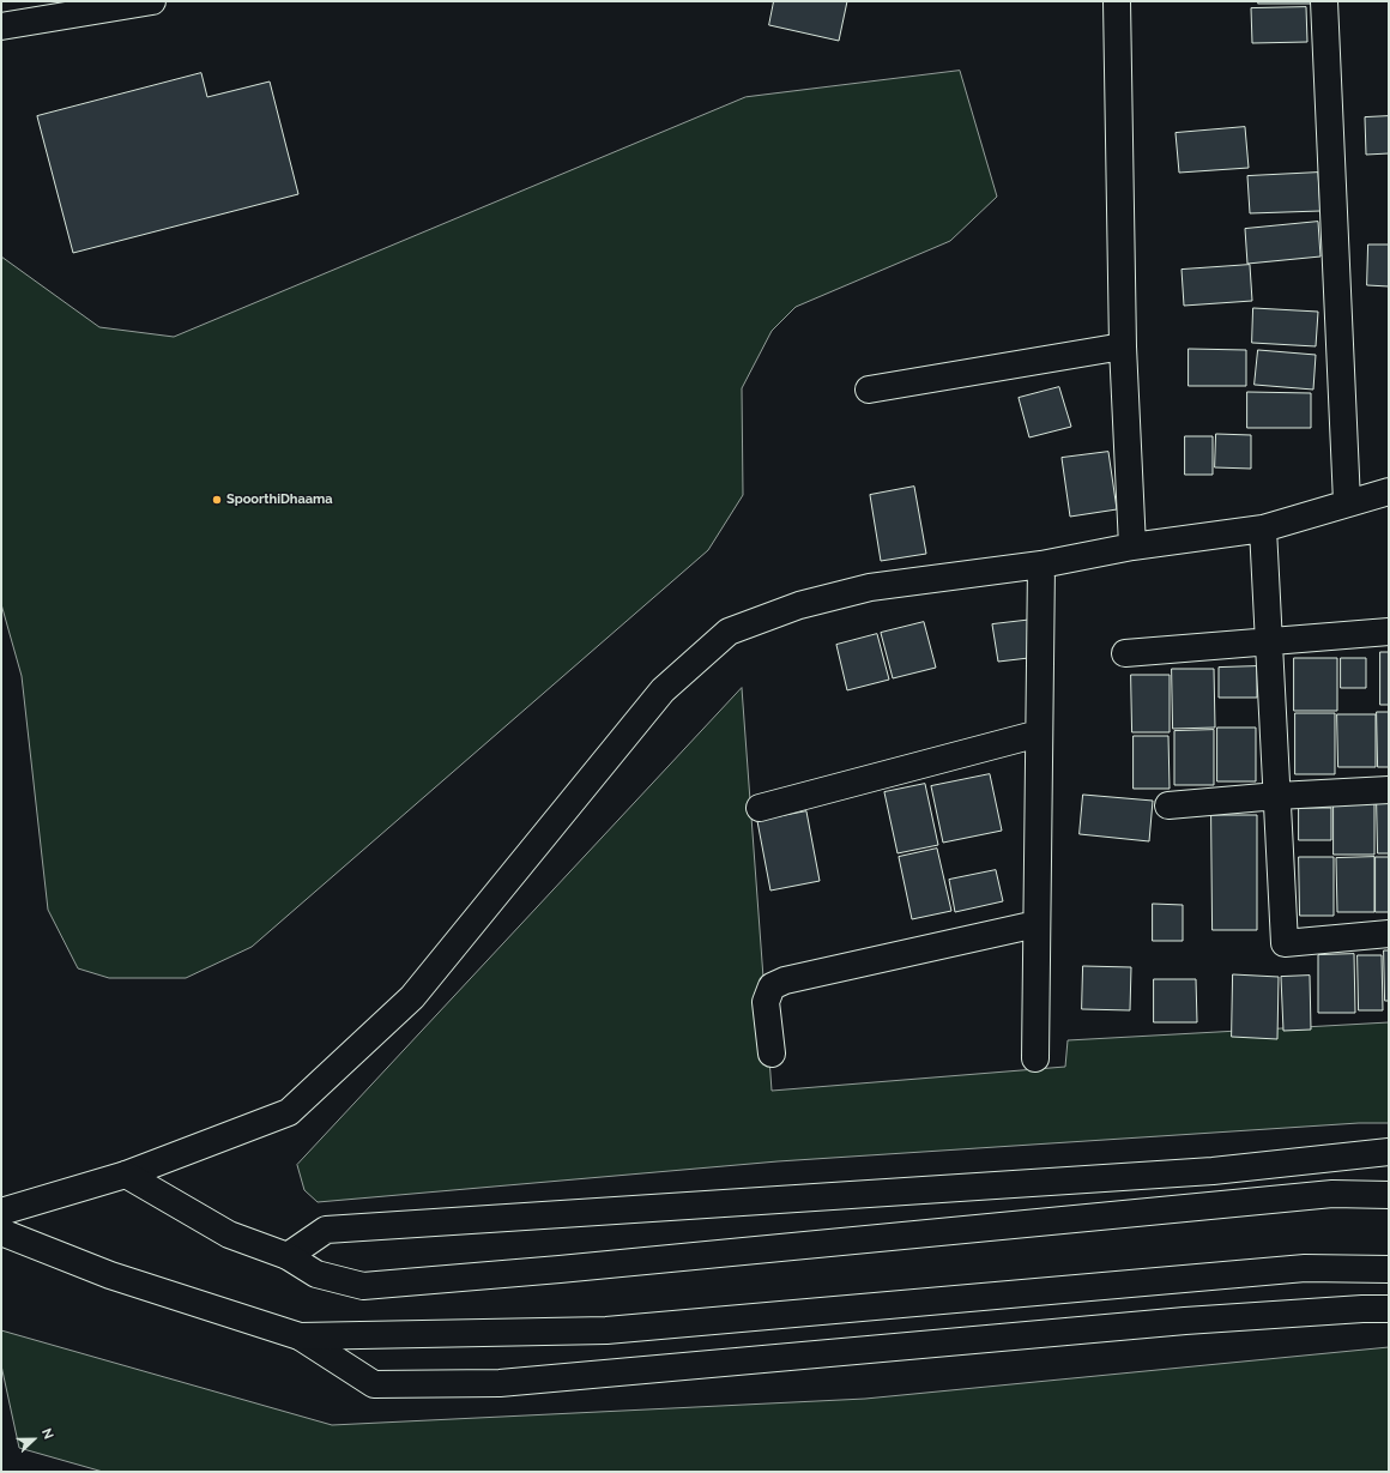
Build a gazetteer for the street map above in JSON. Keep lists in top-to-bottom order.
{
  "places": ["SpoorthiDhaama"],
  "north": "right"
}
